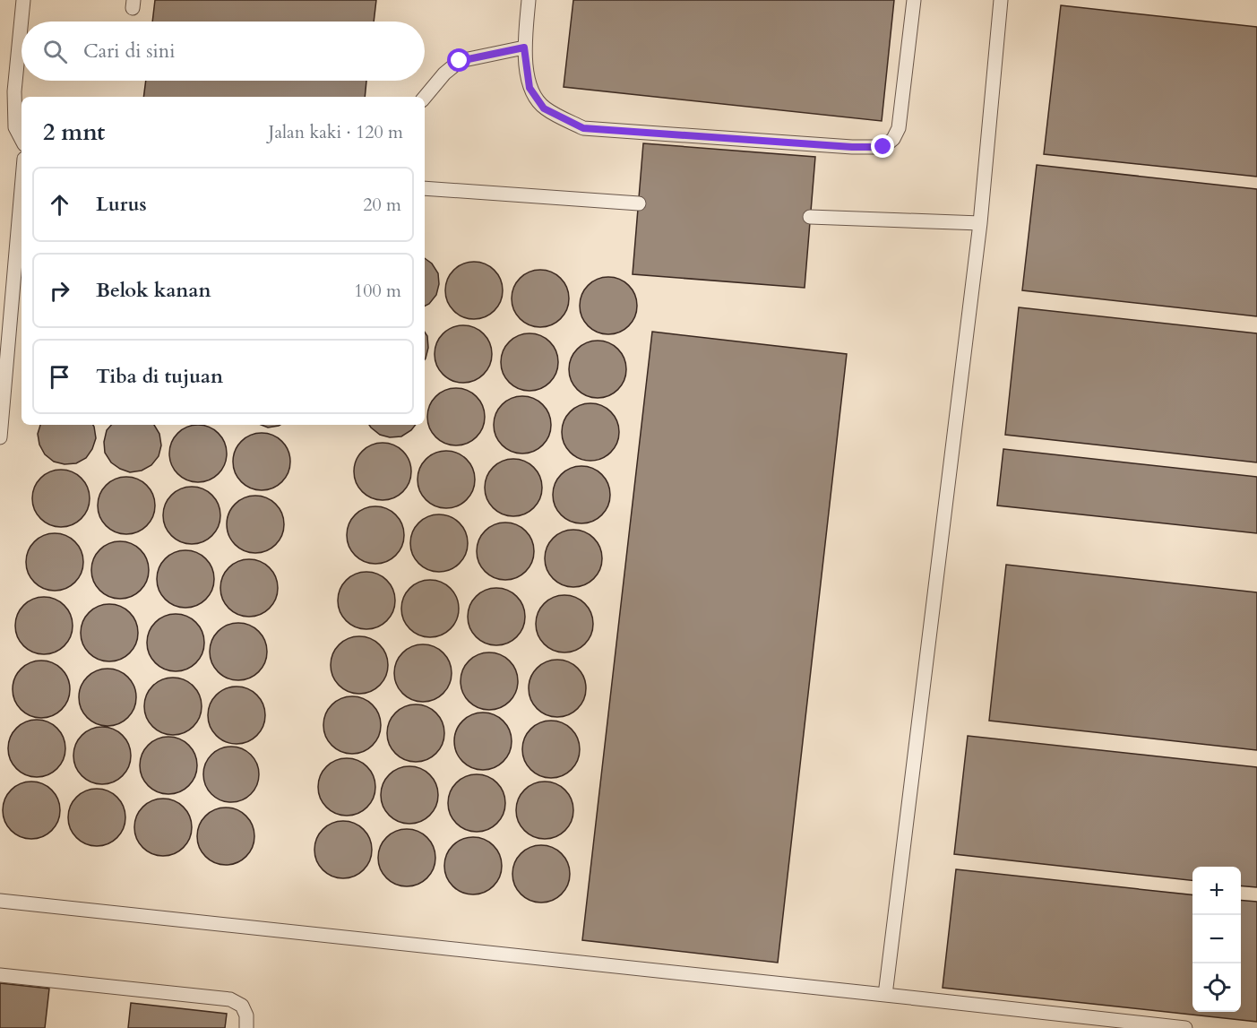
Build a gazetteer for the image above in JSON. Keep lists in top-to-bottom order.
{
  "page": {
    "search": "Cari di sini",
    "heading": ["2 mnt", "Jalan kaki · 120 m"],
    "list": [
      ["Lurus", "20 m"],
      ["Belok kanan", "100 m"],
      "Tiba di tujuan"
    ],
    "map_buttons": ["+", "−"]
  }
}
